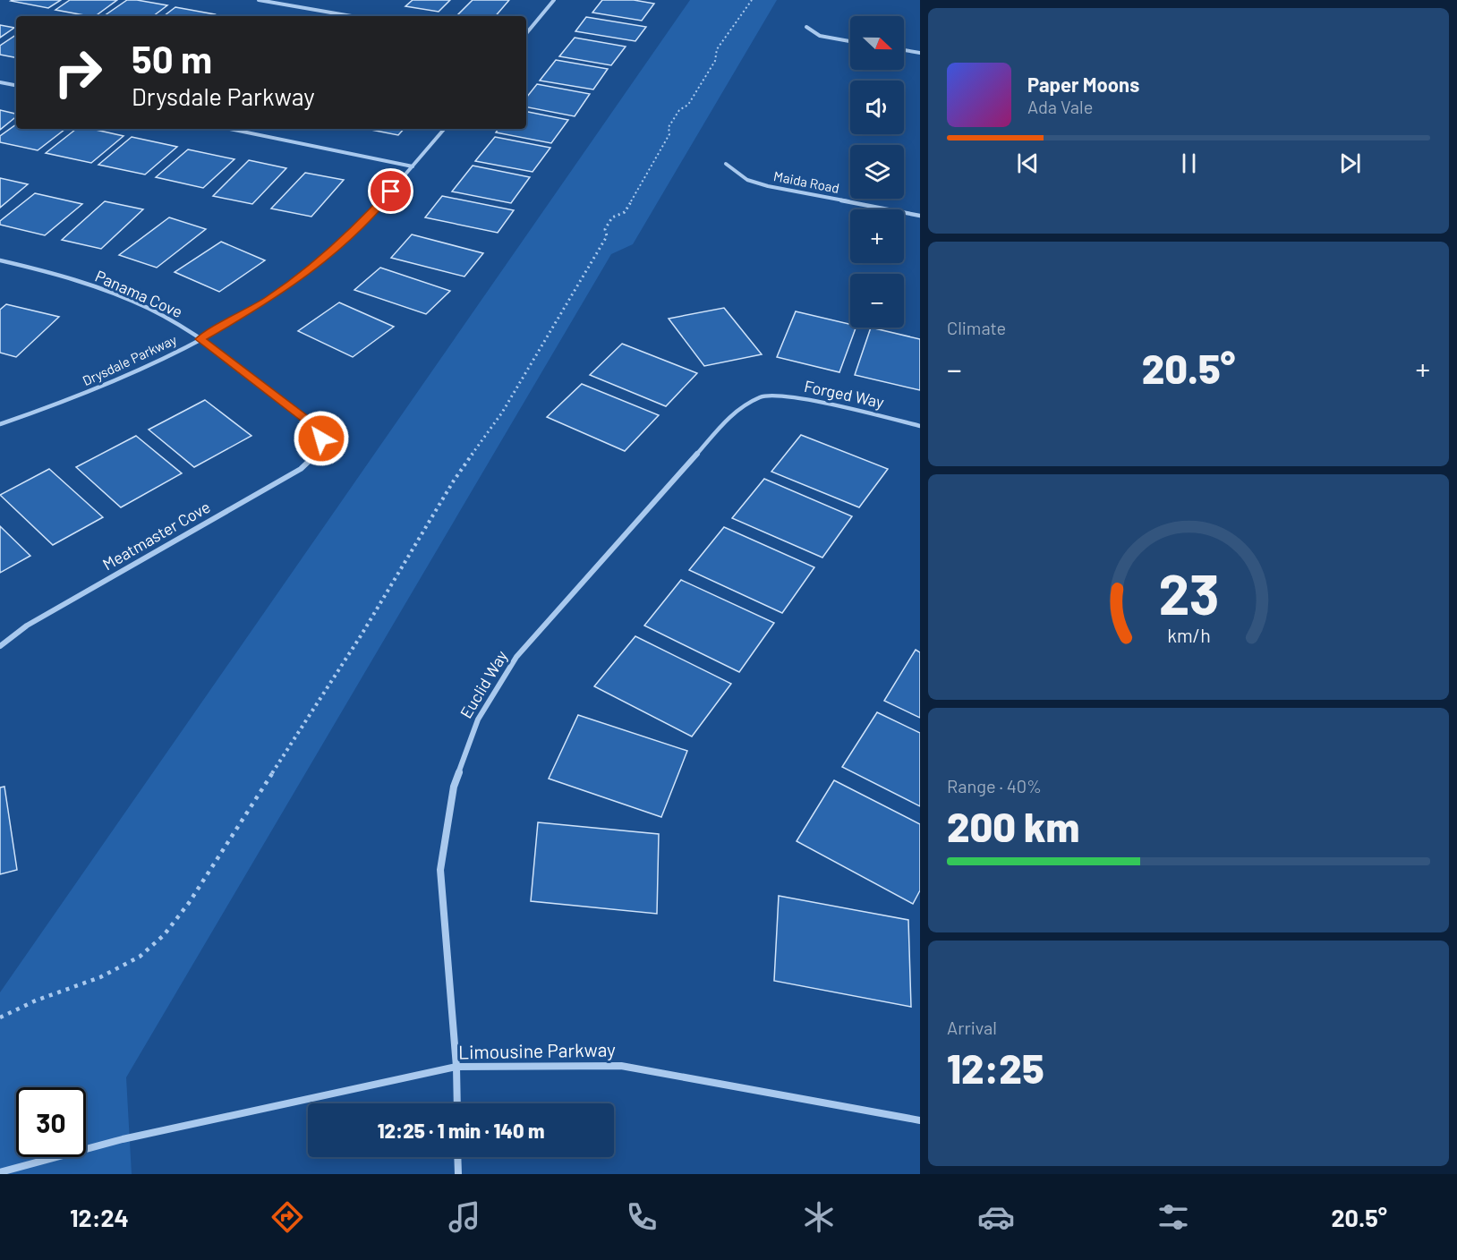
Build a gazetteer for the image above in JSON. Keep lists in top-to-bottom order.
{
  "streets": {
    "street": [
      "Maida Road",
      "Panama Cove",
      "Drysdale Parkway",
      "Forged Way",
      "Meatmaster Cove",
      "Euclid Way",
      "Limousine Parkway"
    ]
  },
  "crossings": [
    ["Panama Cove", "Drysdale Parkway"],
    ["Panama Cove", "Meatmaster Cove"],
    ["Forged Way", "Euclid Way"],
    ["Euclid Way", "Limousine Parkway"]
  ],
  "north": "right",
  "page": {
    "map_buttons": ["+", "−"],
    "turn": ["50 m", "Drysdale Parkway"],
    "song": ["Paper Moons", "Ada Vale"],
    "tile": [
      "Climate",
      ["Range · 40%", "200 km"],
      ["Arrival", "12:25"]
    ],
    "heat": ["−", "20.5°", "+"],
    "limit": "30",
    "trip": "12:25 · 1 min · 140 m",
    "tabs": ["12:24", "20.5°"],
    "gauge": ["23", "km/h"]
  }
}
